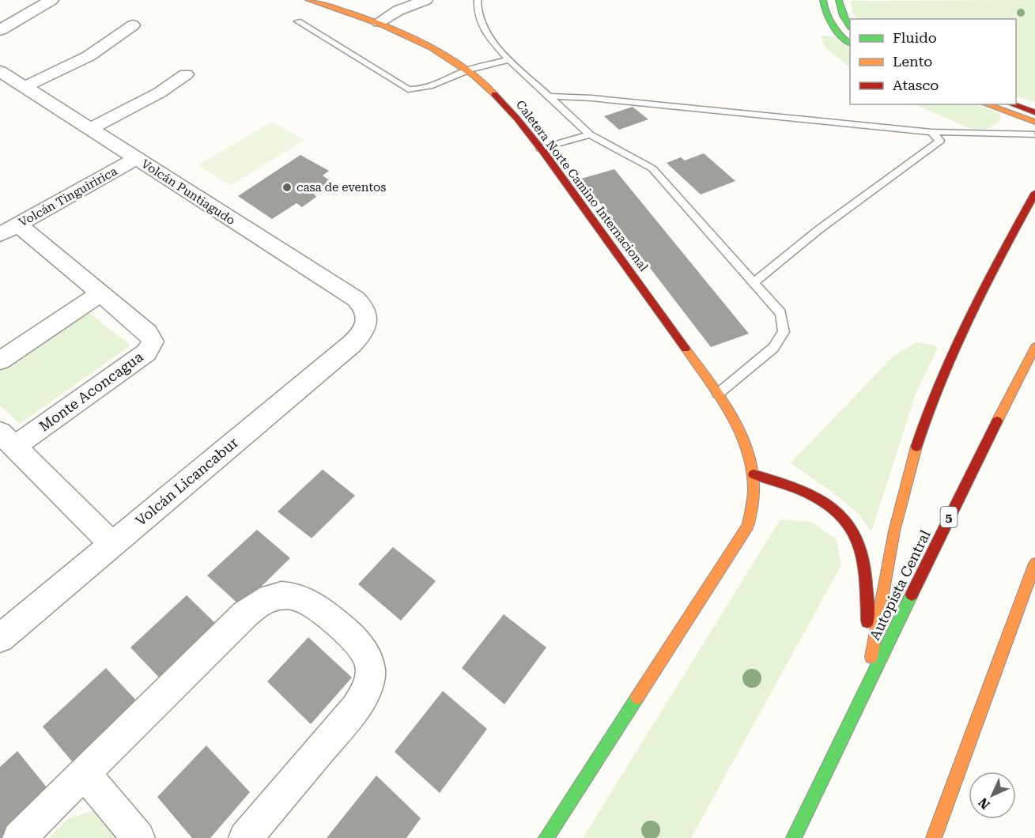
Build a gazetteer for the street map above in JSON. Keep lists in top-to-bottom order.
{
  "streets": {
    "main road": ["Caletera Norte Camino Internacional", "5", "Autopista Central"],
    "street": [
      "Volcán Puntiagudo",
      "Volcán Tinguiririca",
      "Monte Aconcagua",
      "Volcán Licancabur"
    ]
  },
  "crossings": [
    ["Volcán Puntiagudo", "Volcán Tinguiririca"],
    ["Volcán Puntiagudo", "Volcán Licancabur"],
    ["Volcán Tinguiririca", "Monte Aconcagua"],
    ["Monte Aconcagua", "Volcán Licancabur"]
  ],
  "places": ["casa de eventos"],
  "legend": ["Fluido", "Lento", "Atasco"],
  "north": "bottom left"
}
